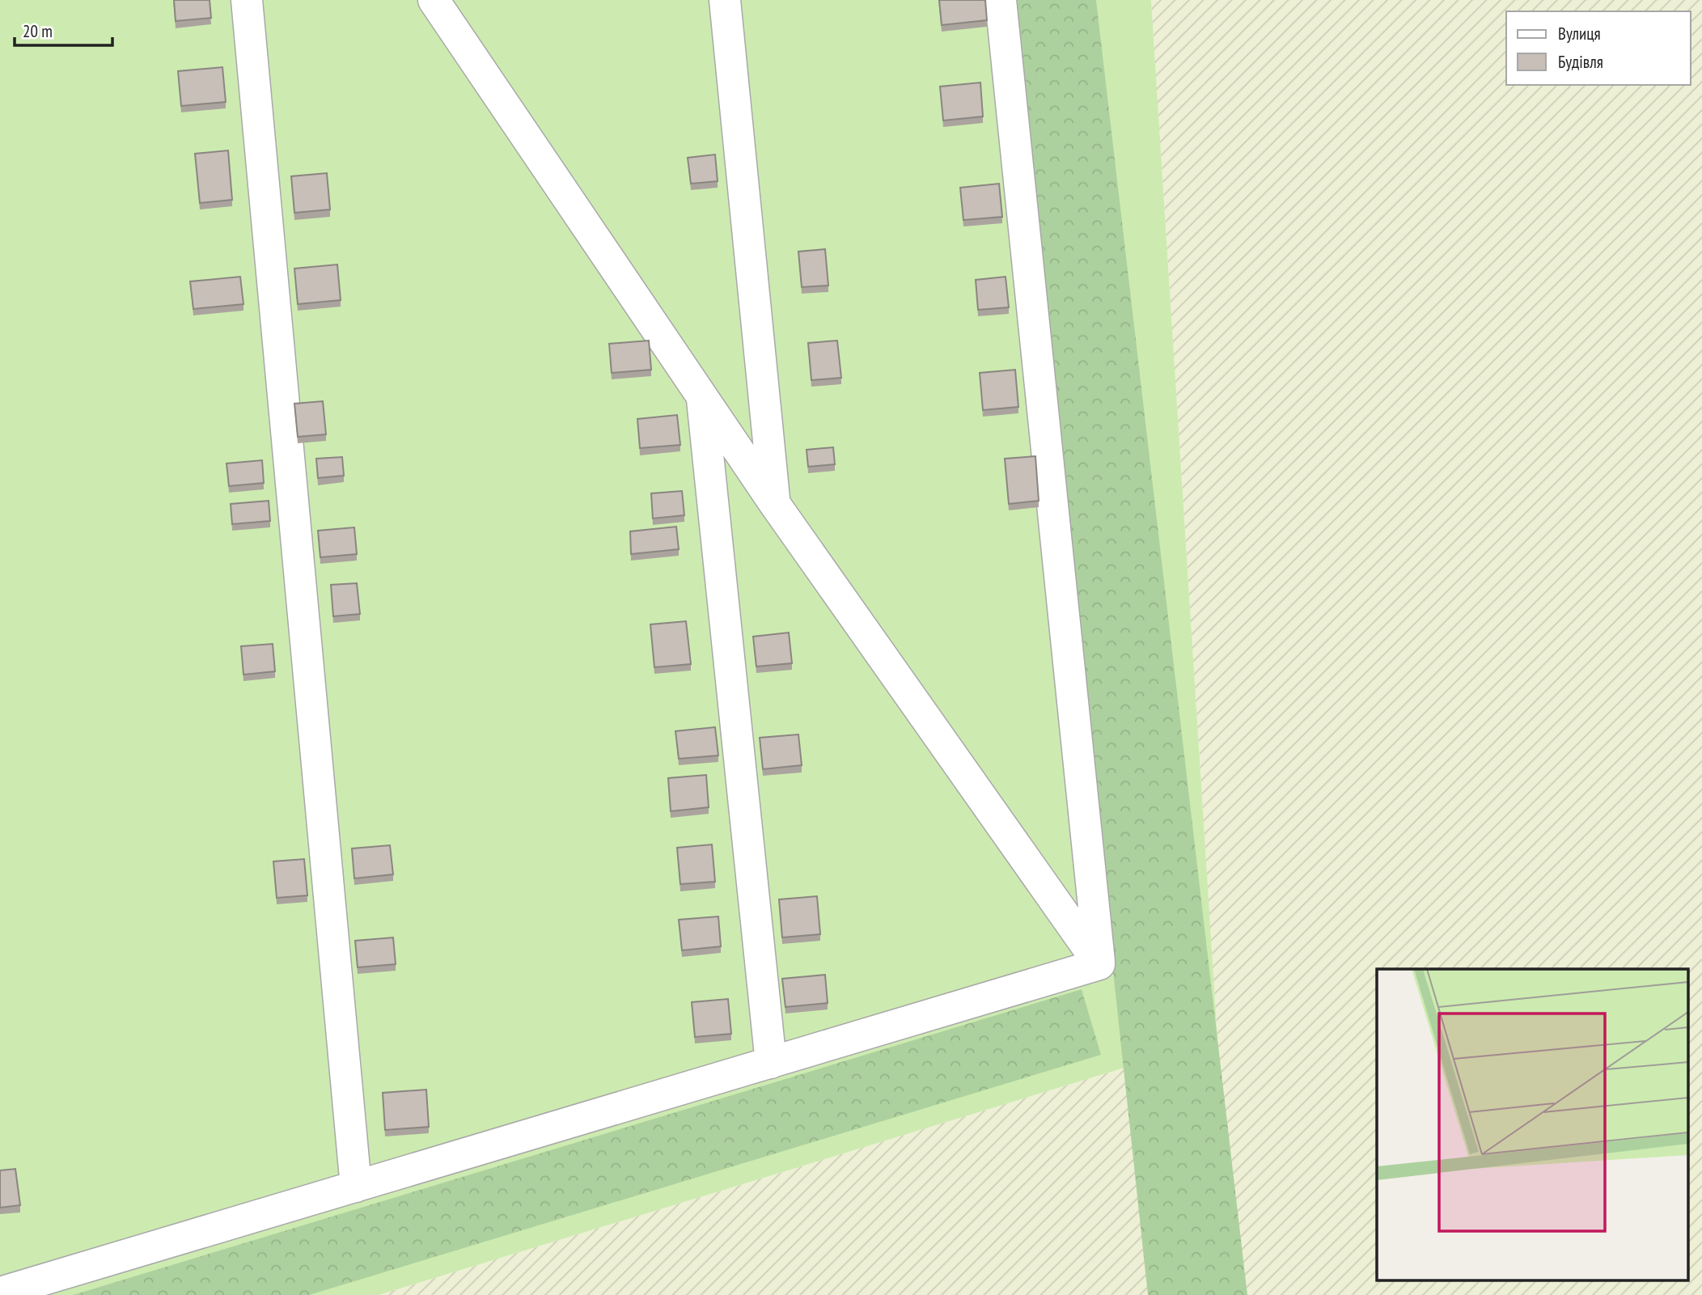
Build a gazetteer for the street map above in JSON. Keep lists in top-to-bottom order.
{
  "legend": ["Вулиця", "Будівля"],
  "scale_bar": "20 m"
}
